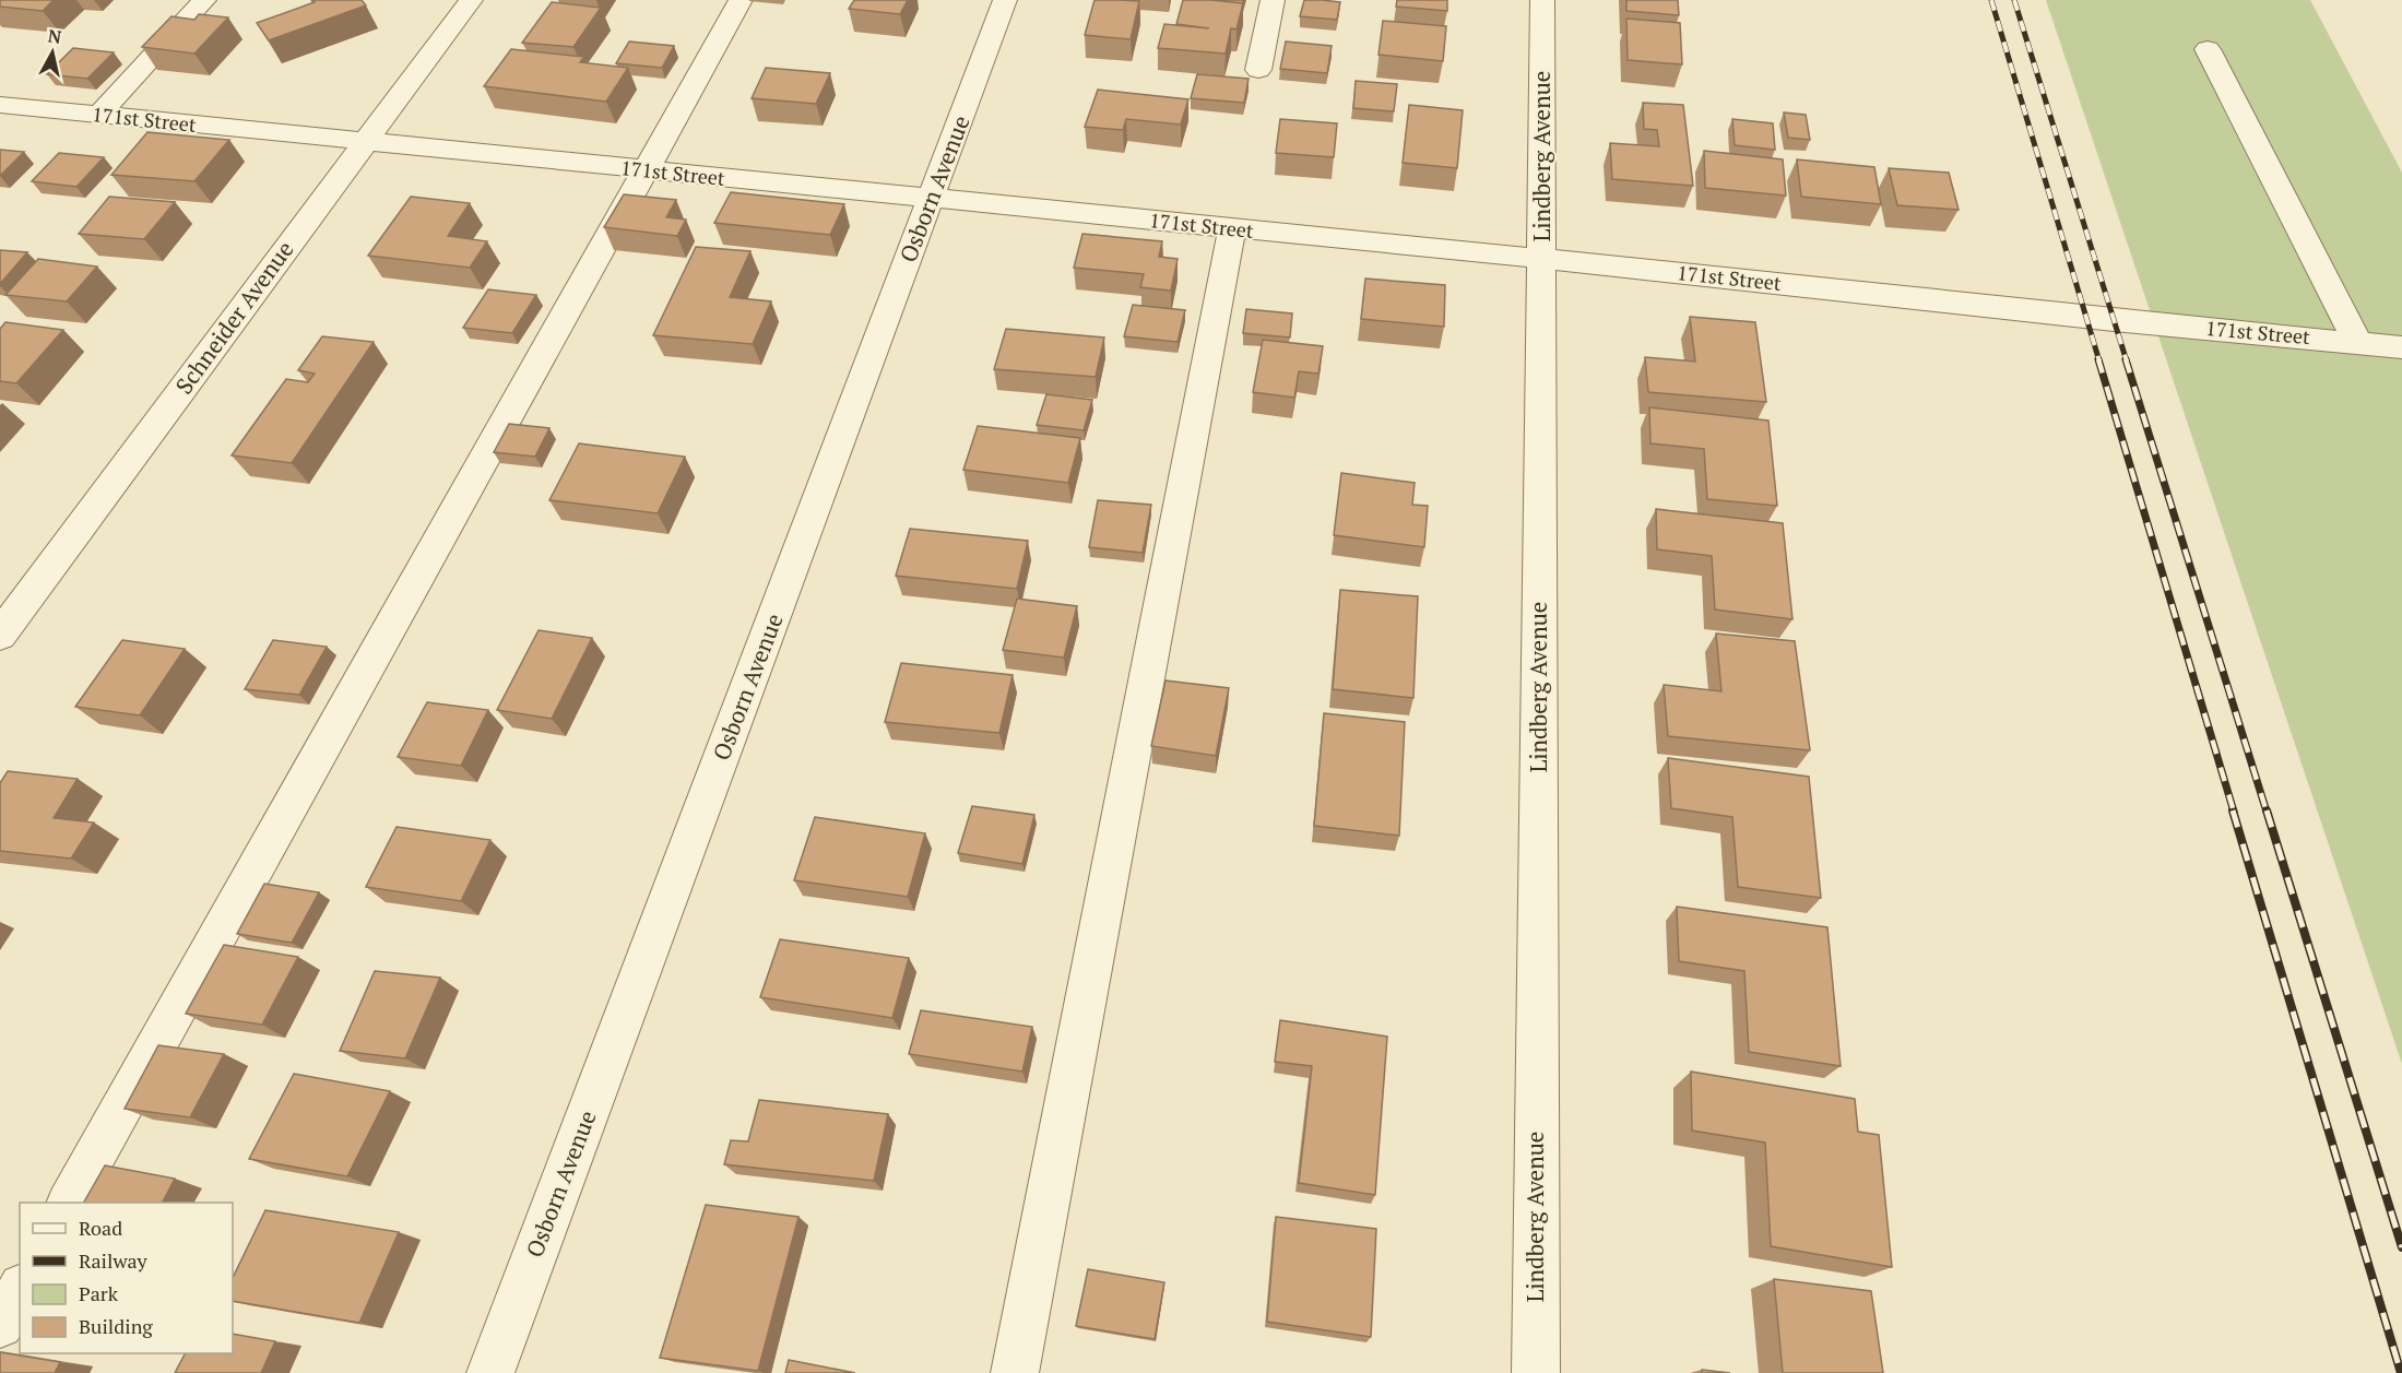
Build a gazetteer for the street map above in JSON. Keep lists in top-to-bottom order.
{
  "streets": {
    "street": [
      "171st Street",
      "Lindberg Avenue",
      "Osborn Avenue",
      "Schneider Avenue"
    ]
  },
  "crossings": [
    ["171st Street", "Lindberg Avenue"],
    ["171st Street", "Osborn Avenue"],
    ["171st Street", "Schneider Avenue"]
  ],
  "legend": [
    "Road",
    "Railway",
    "Park",
    "Building"
  ],
  "north": "top"
}
